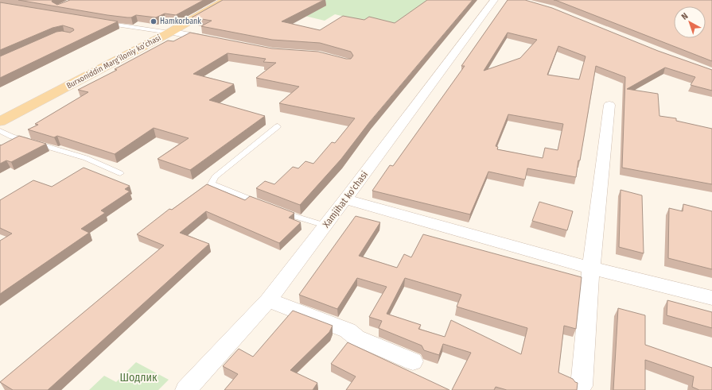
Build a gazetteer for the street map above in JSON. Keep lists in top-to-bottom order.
{
  "streets": {
    "main road": ["Burxoniddin Marg’iloniy ko’chasi"],
    "street": ["Xamjihat ko'chasi"]
  },
  "parks": ["Шодлик"],
  "places": ["Hamkorbank"],
  "north": "top left"
}
